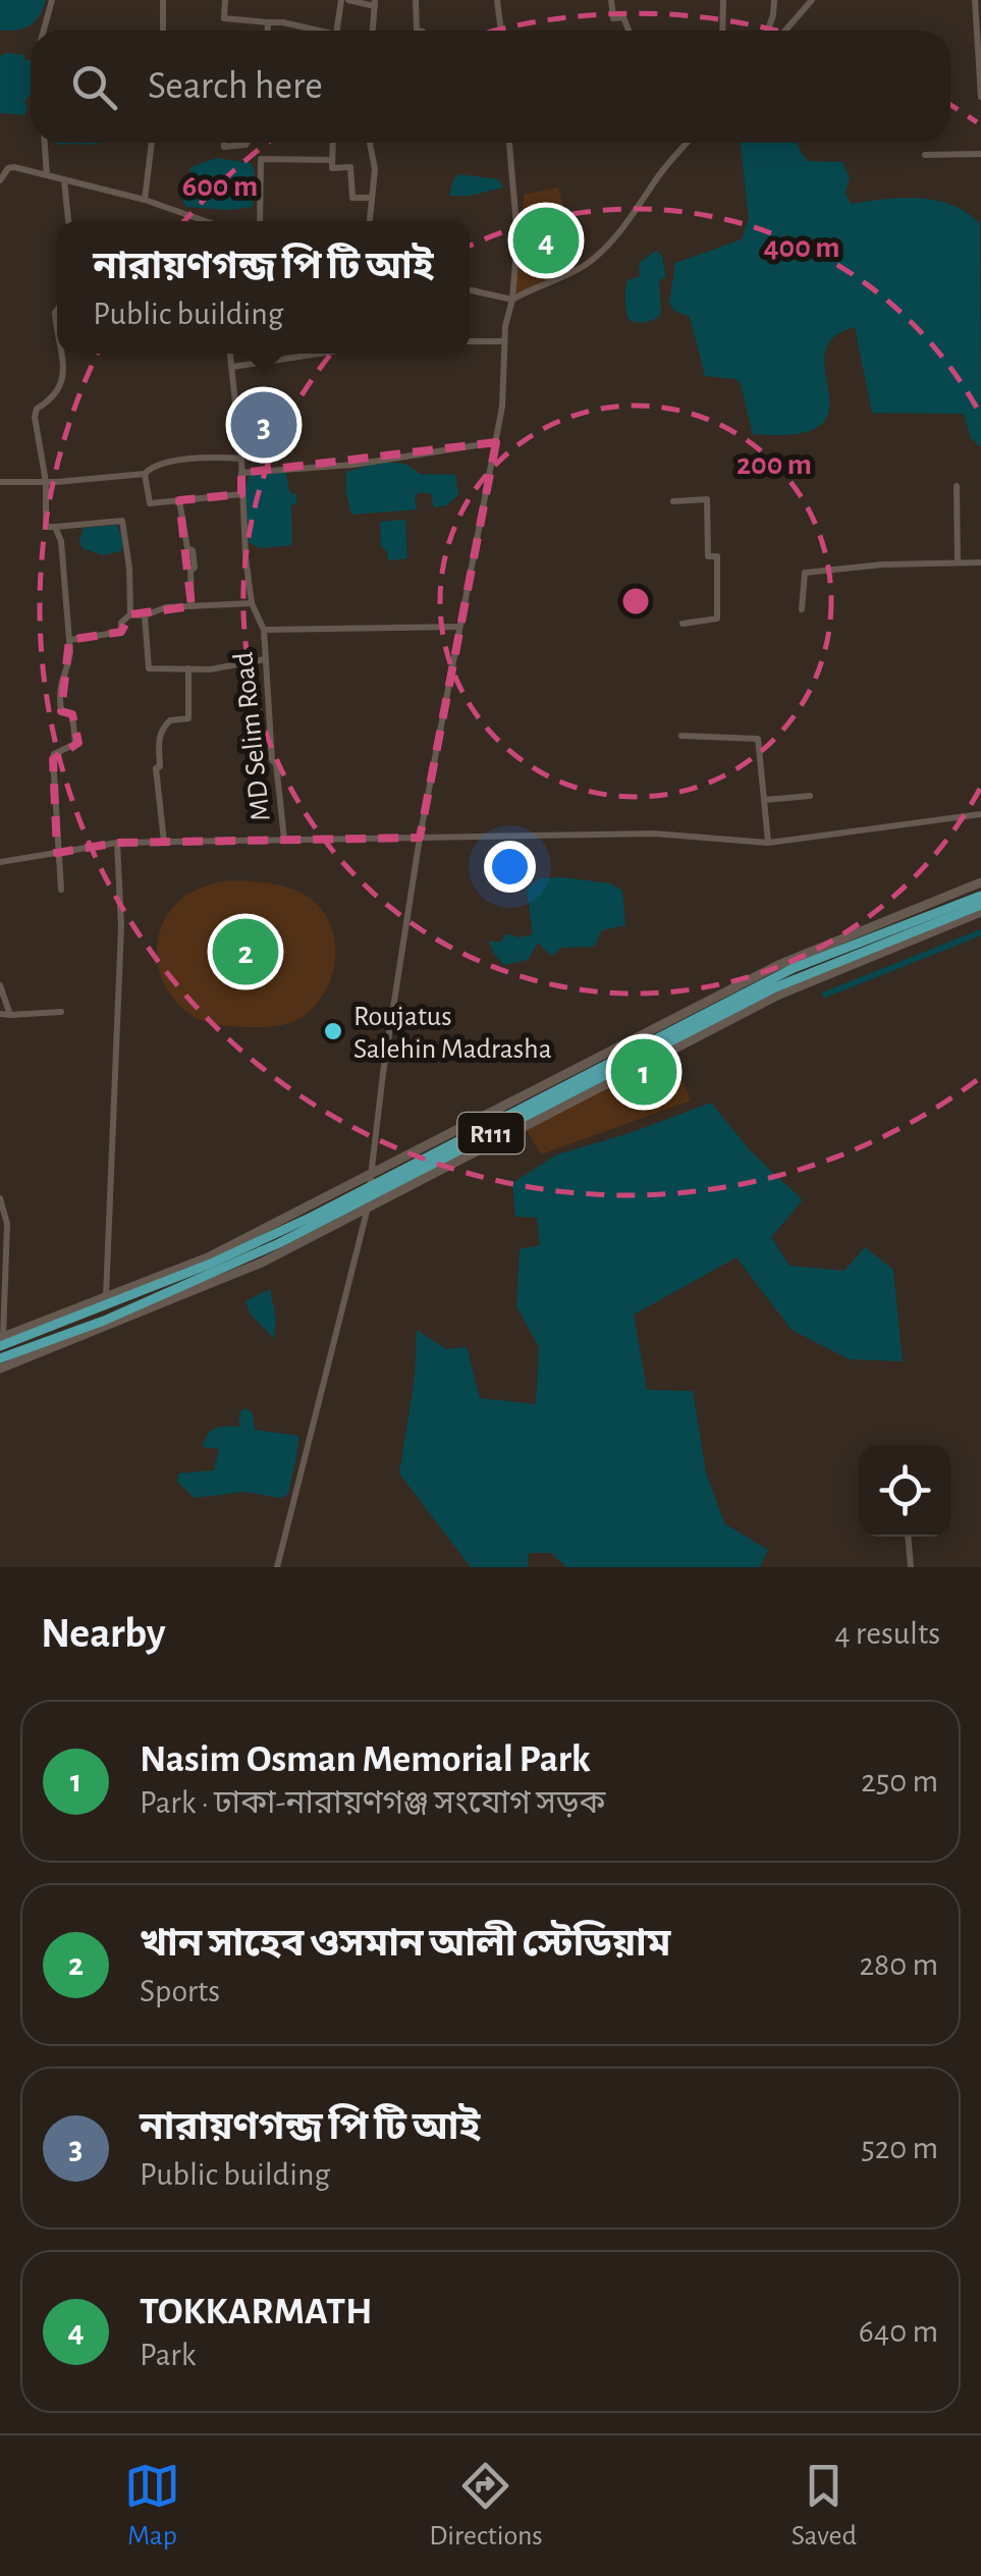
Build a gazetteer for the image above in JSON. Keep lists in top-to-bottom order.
{
  "streets": {
    "main road": ["R111"],
    "street": ["MD Selim Road"]
  },
  "places": ["Roujatus Salehin Madrasha"],
  "page": {
    "search": "Search here",
    "pins": [
      "4",
      "3",
      "2",
      "1"
    ],
    "popup": ["নারায়ণগন্জ পি টি আই", "Public building"],
    "heading": ["Nearby", "4 results"],
    "list": [
      {
        "mark": "1",
        "name": "Nasim Osman Memorial Park",
        "note": "Park · ঢাকা-নারায়ণগঞ্জ সংযোগ সড়ক",
        "value": "250 m"
      },
      {
        "mark": "2",
        "name": "খান সাহেব ওসমান আলী স্টেডিয়াম",
        "note": "Sports",
        "value": "280 m"
      },
      {
        "mark": "3",
        "name": "নারায়ণগন্জ পি টি আই",
        "note": "Public building",
        "value": "520 m"
      },
      {
        "mark": "4",
        "name": "TOKKARMATH",
        "note": "Park",
        "value": "640 m"
      }
    ],
    "nav": ["Map", "Directions", "Saved"]
  },
  "rings": ["600 m", "400 m", "200 m"]
}
